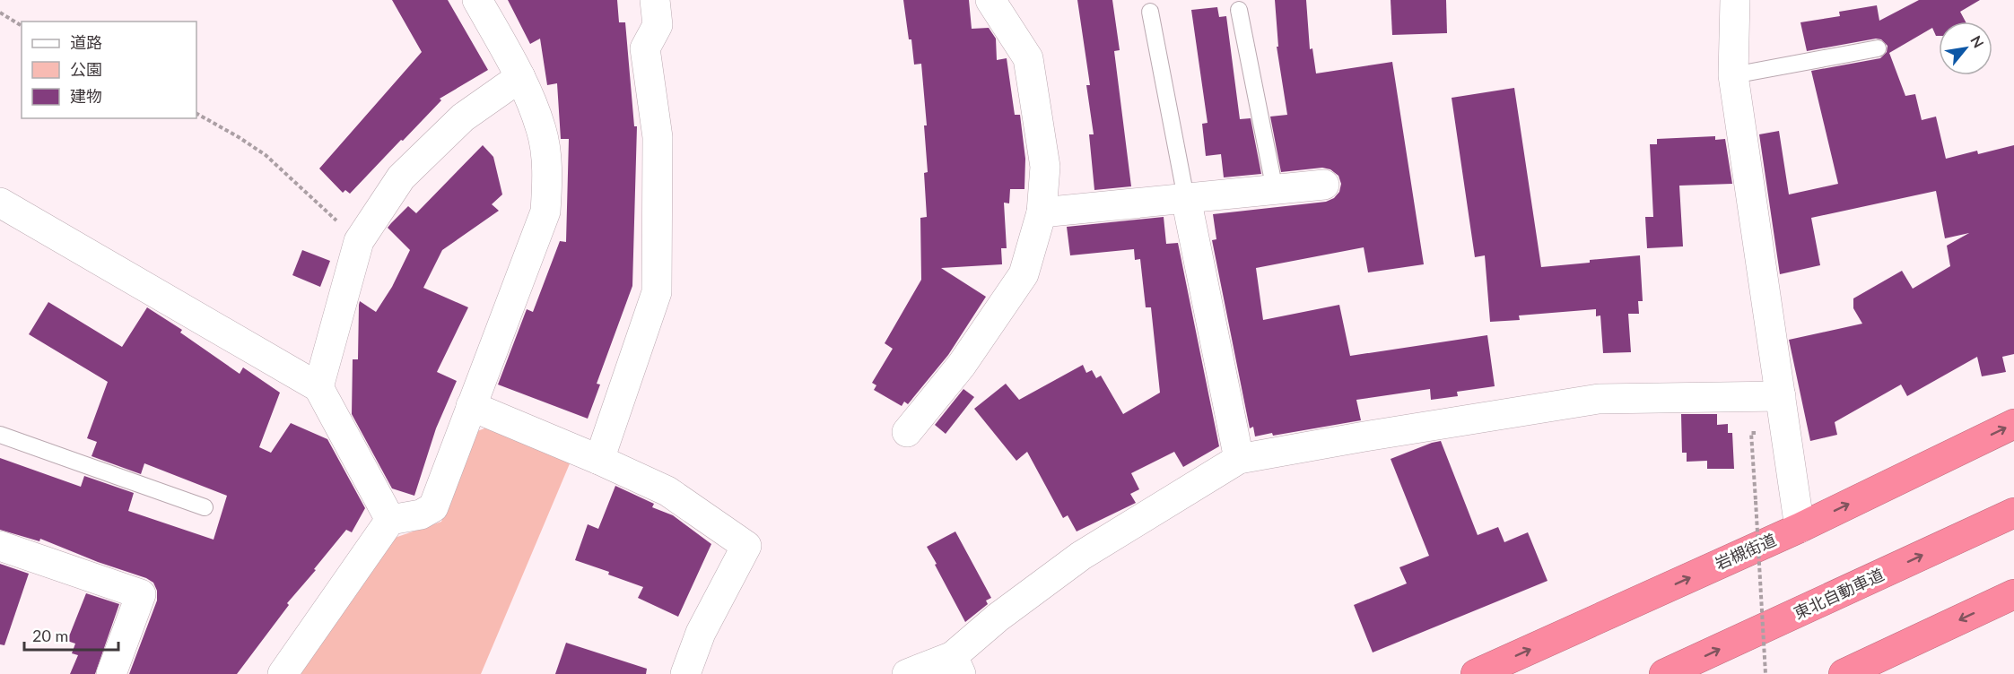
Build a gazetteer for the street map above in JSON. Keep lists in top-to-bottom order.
{
  "streets": {
    "highway": ["岩槻街道", "東北自動車道"]
  },
  "one_way": ["岩槻街道"],
  "legend": ["道路", "公園", "建物"],
  "scale_bar": "20 m",
  "north": "top right"
}
